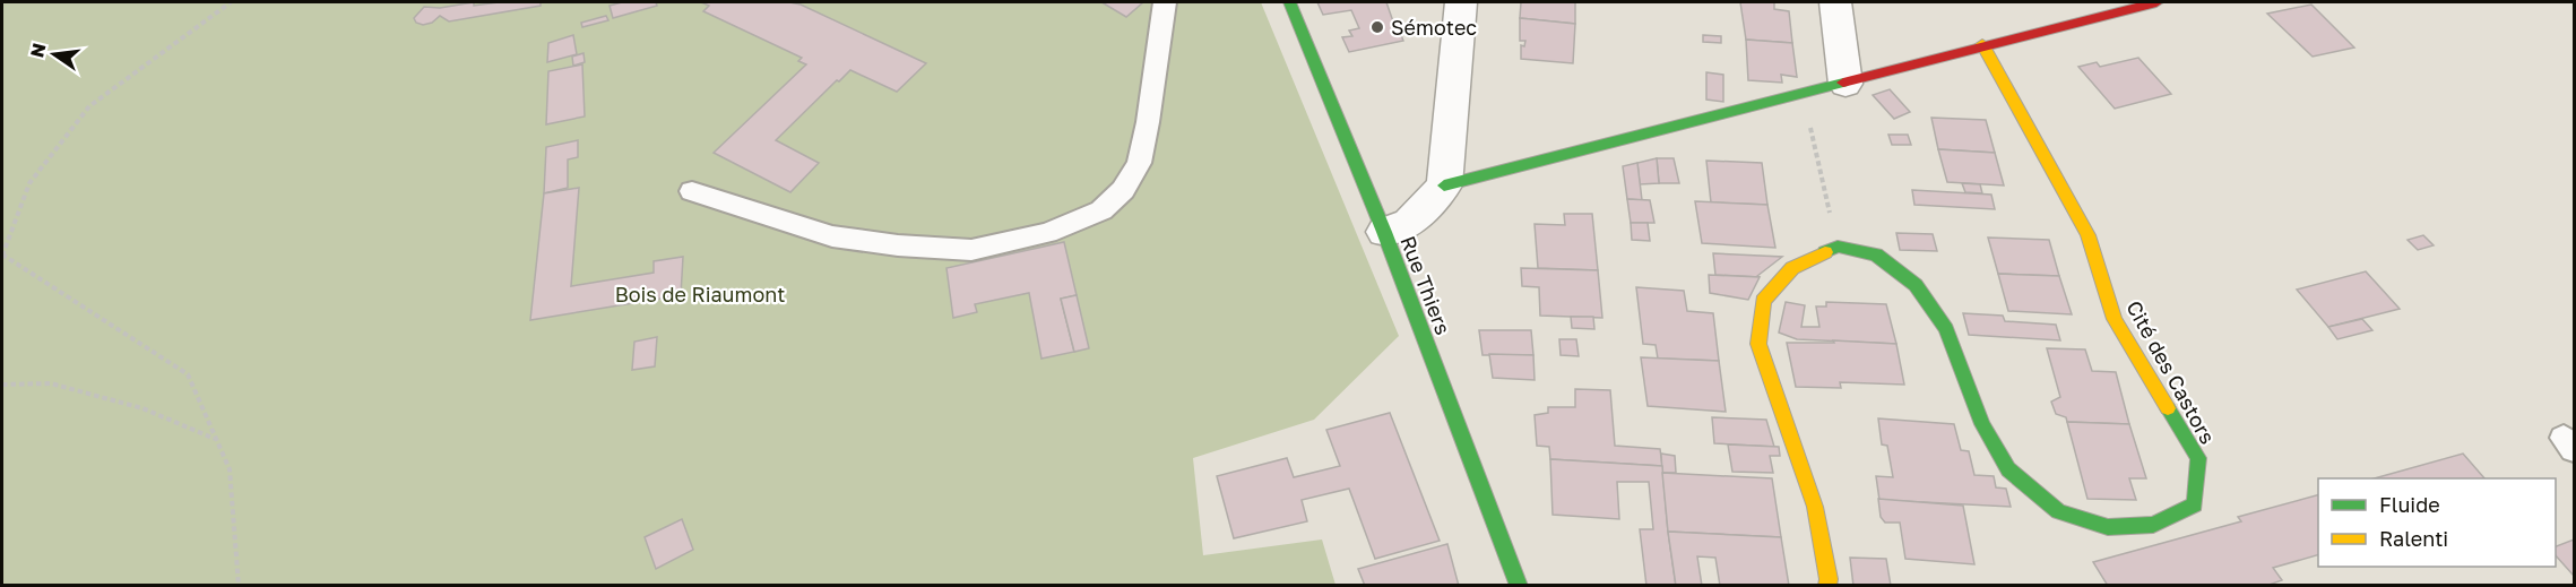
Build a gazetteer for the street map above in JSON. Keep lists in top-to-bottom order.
{
  "streets": {
    "street": ["Rue Thiers", "Cité des Castors"]
  },
  "parks": ["Bois de Riaumont"],
  "places": ["Sémotec"],
  "legend": ["Fluide", "Ralenti"],
  "north": "left"
}
